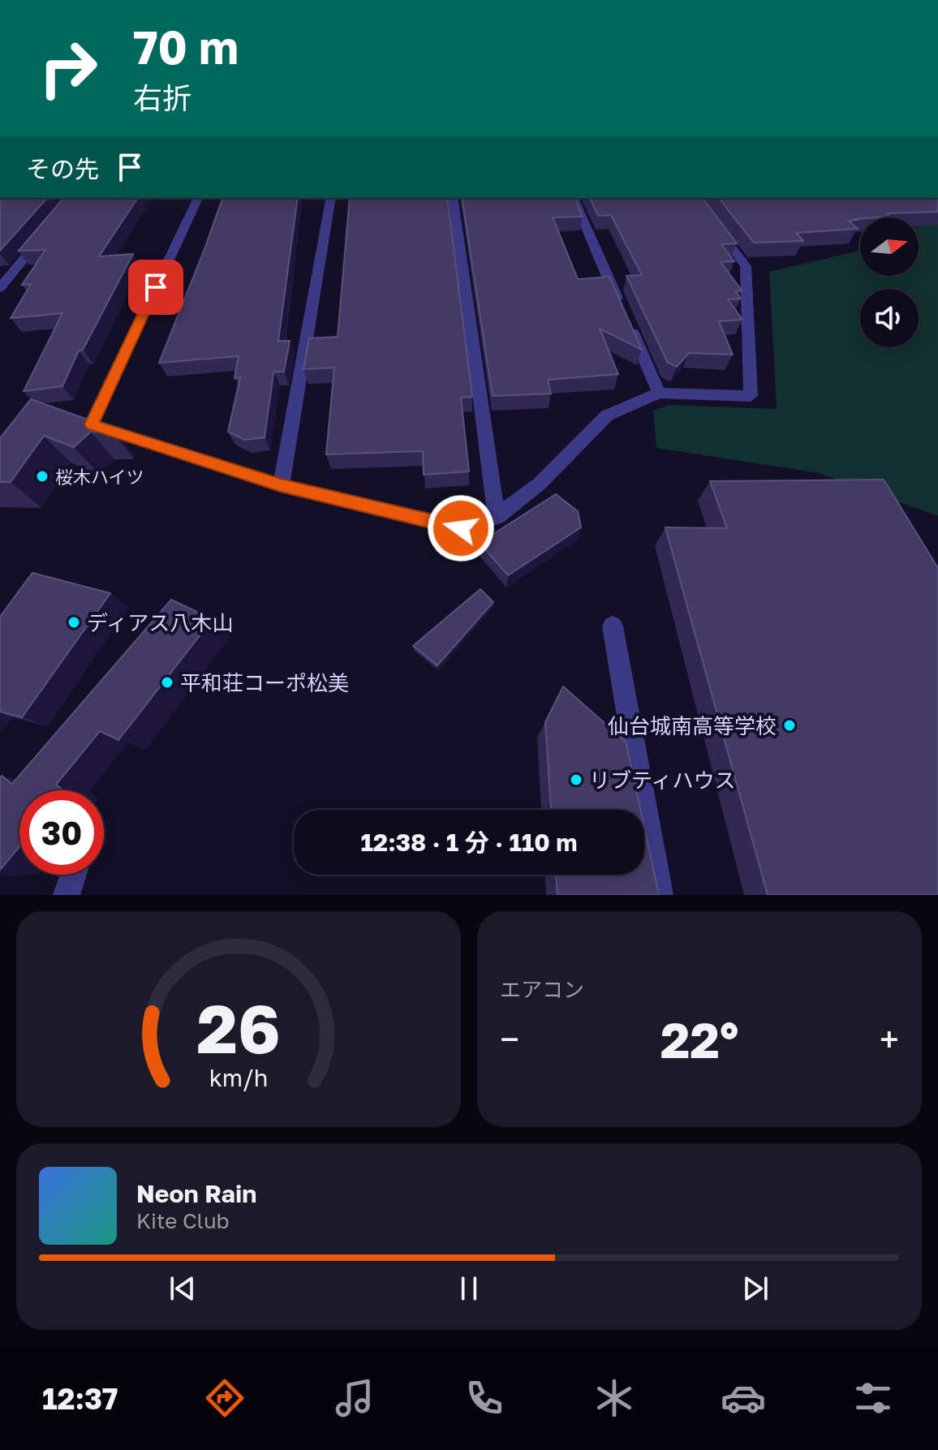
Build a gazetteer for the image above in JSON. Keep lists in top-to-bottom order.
{
  "places": [
    "桜木ハイツ",
    "ディアス八木山",
    "平和荘コーポ松美",
    "仙台城南高等学校",
    "リブティハウス"
  ],
  "north": "right",
  "page": {
    "turn": ["70 m", "右折"],
    "then": "その先",
    "limit": "30",
    "trip": "12:38 · 1 分 · 110 m",
    "tile": "エアコン",
    "heat": ["−", "22°", "+"],
    "song": ["Neon Rain", "Kite Club"],
    "tabs": "12:37",
    "gauge": ["26", "km/h"]
  }
}
